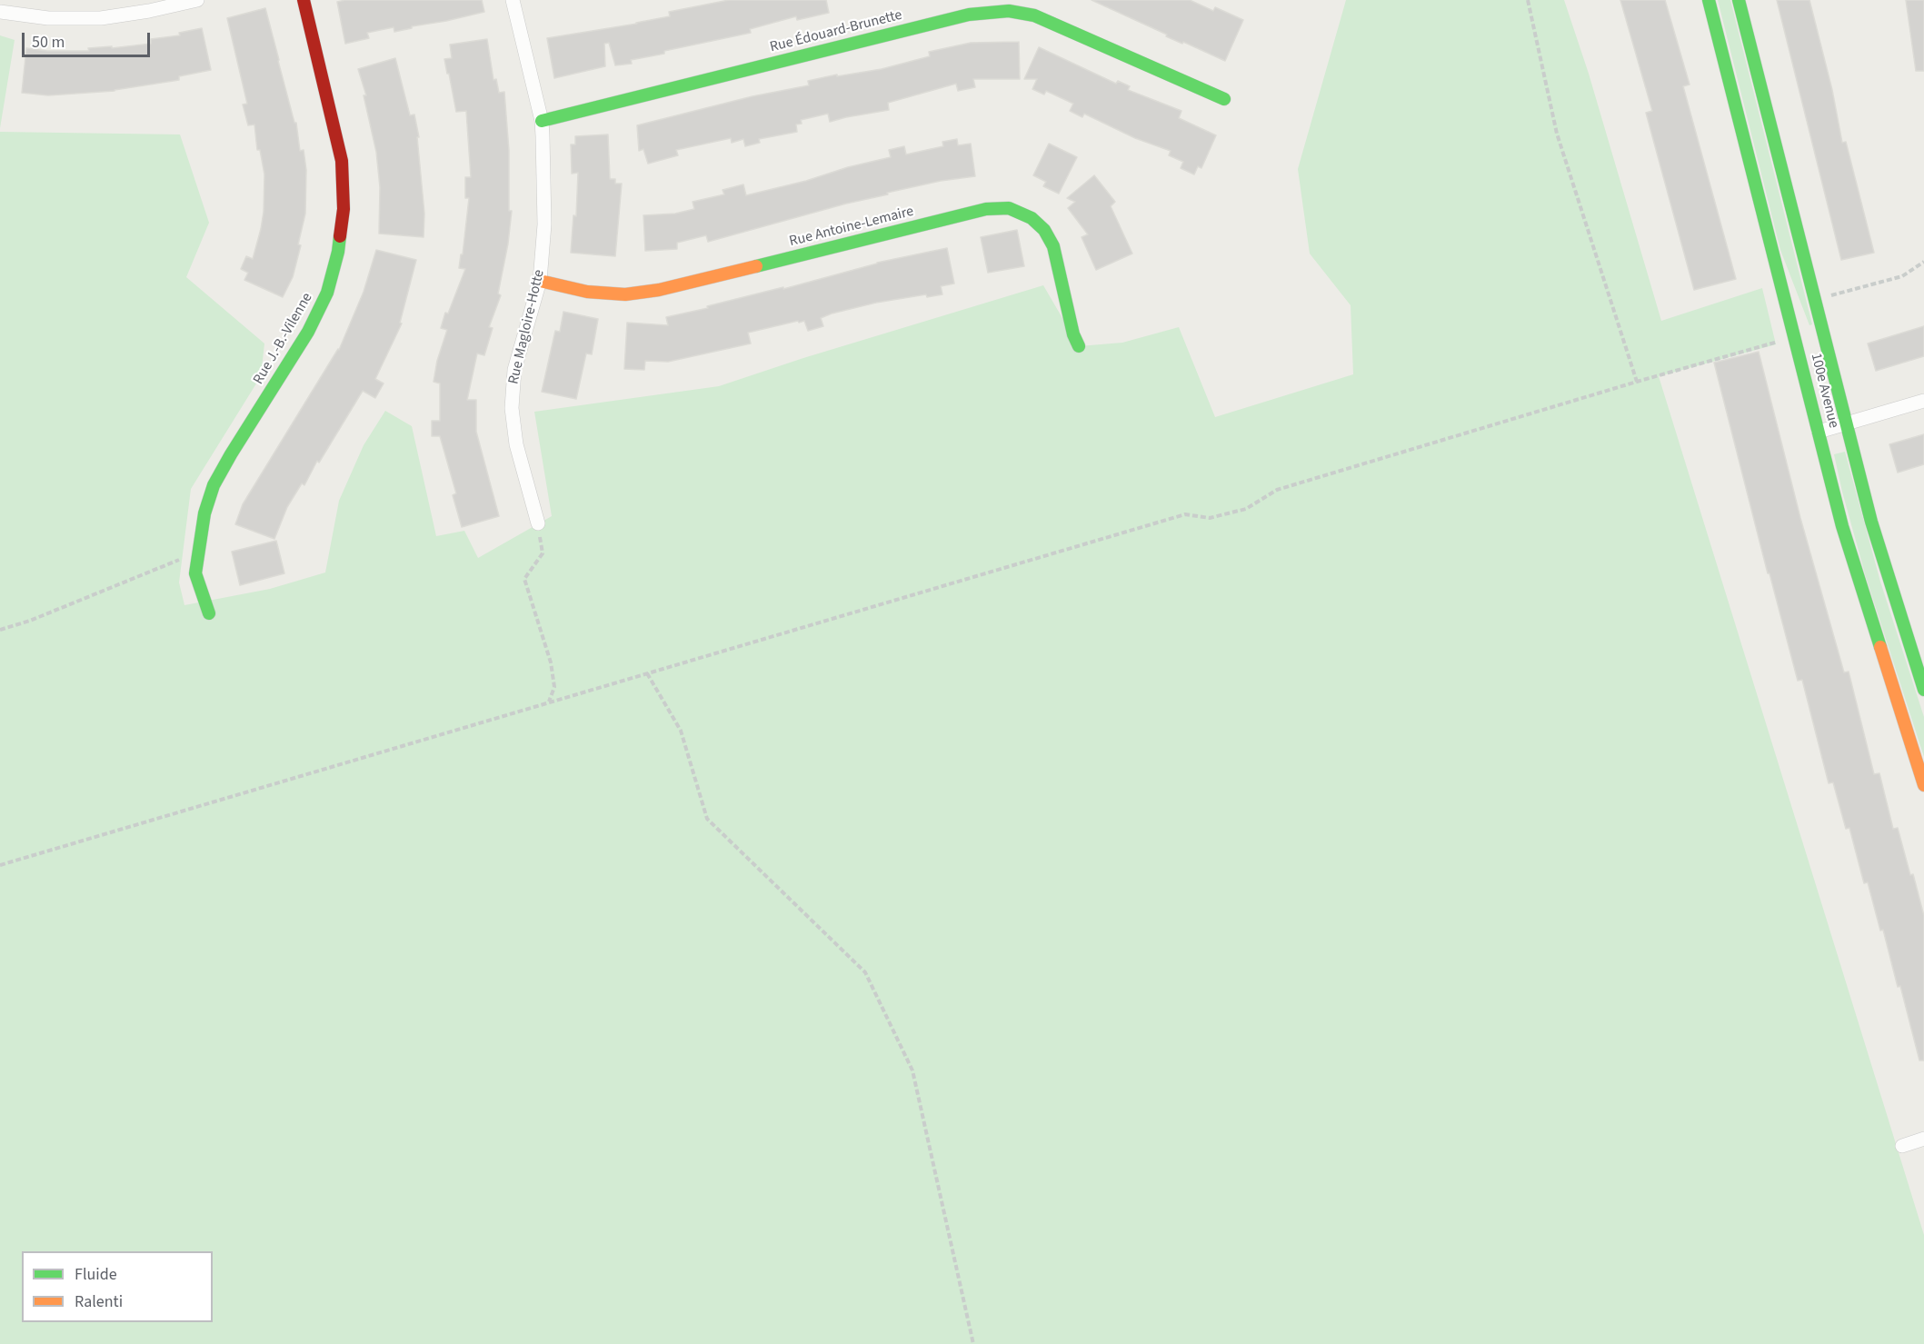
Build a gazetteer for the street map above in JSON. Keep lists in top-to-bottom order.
{
  "streets": {
    "street": [
      "Rue Édouard-Brunette",
      "Rue Antoine-Lemaire",
      "Rue Magloire-Hotte",
      "Rue J.-B.-Vilenne",
      "100e Avenue"
    ]
  },
  "crossings": [
    ["Rue Édouard-Brunette", "Rue Magloire-Hotte"],
    ["Rue Antoine-Lemaire", "Rue Magloire-Hotte"]
  ],
  "legend": ["Fluide", "Ralenti"],
  "scale_bar": "50 m"
}
